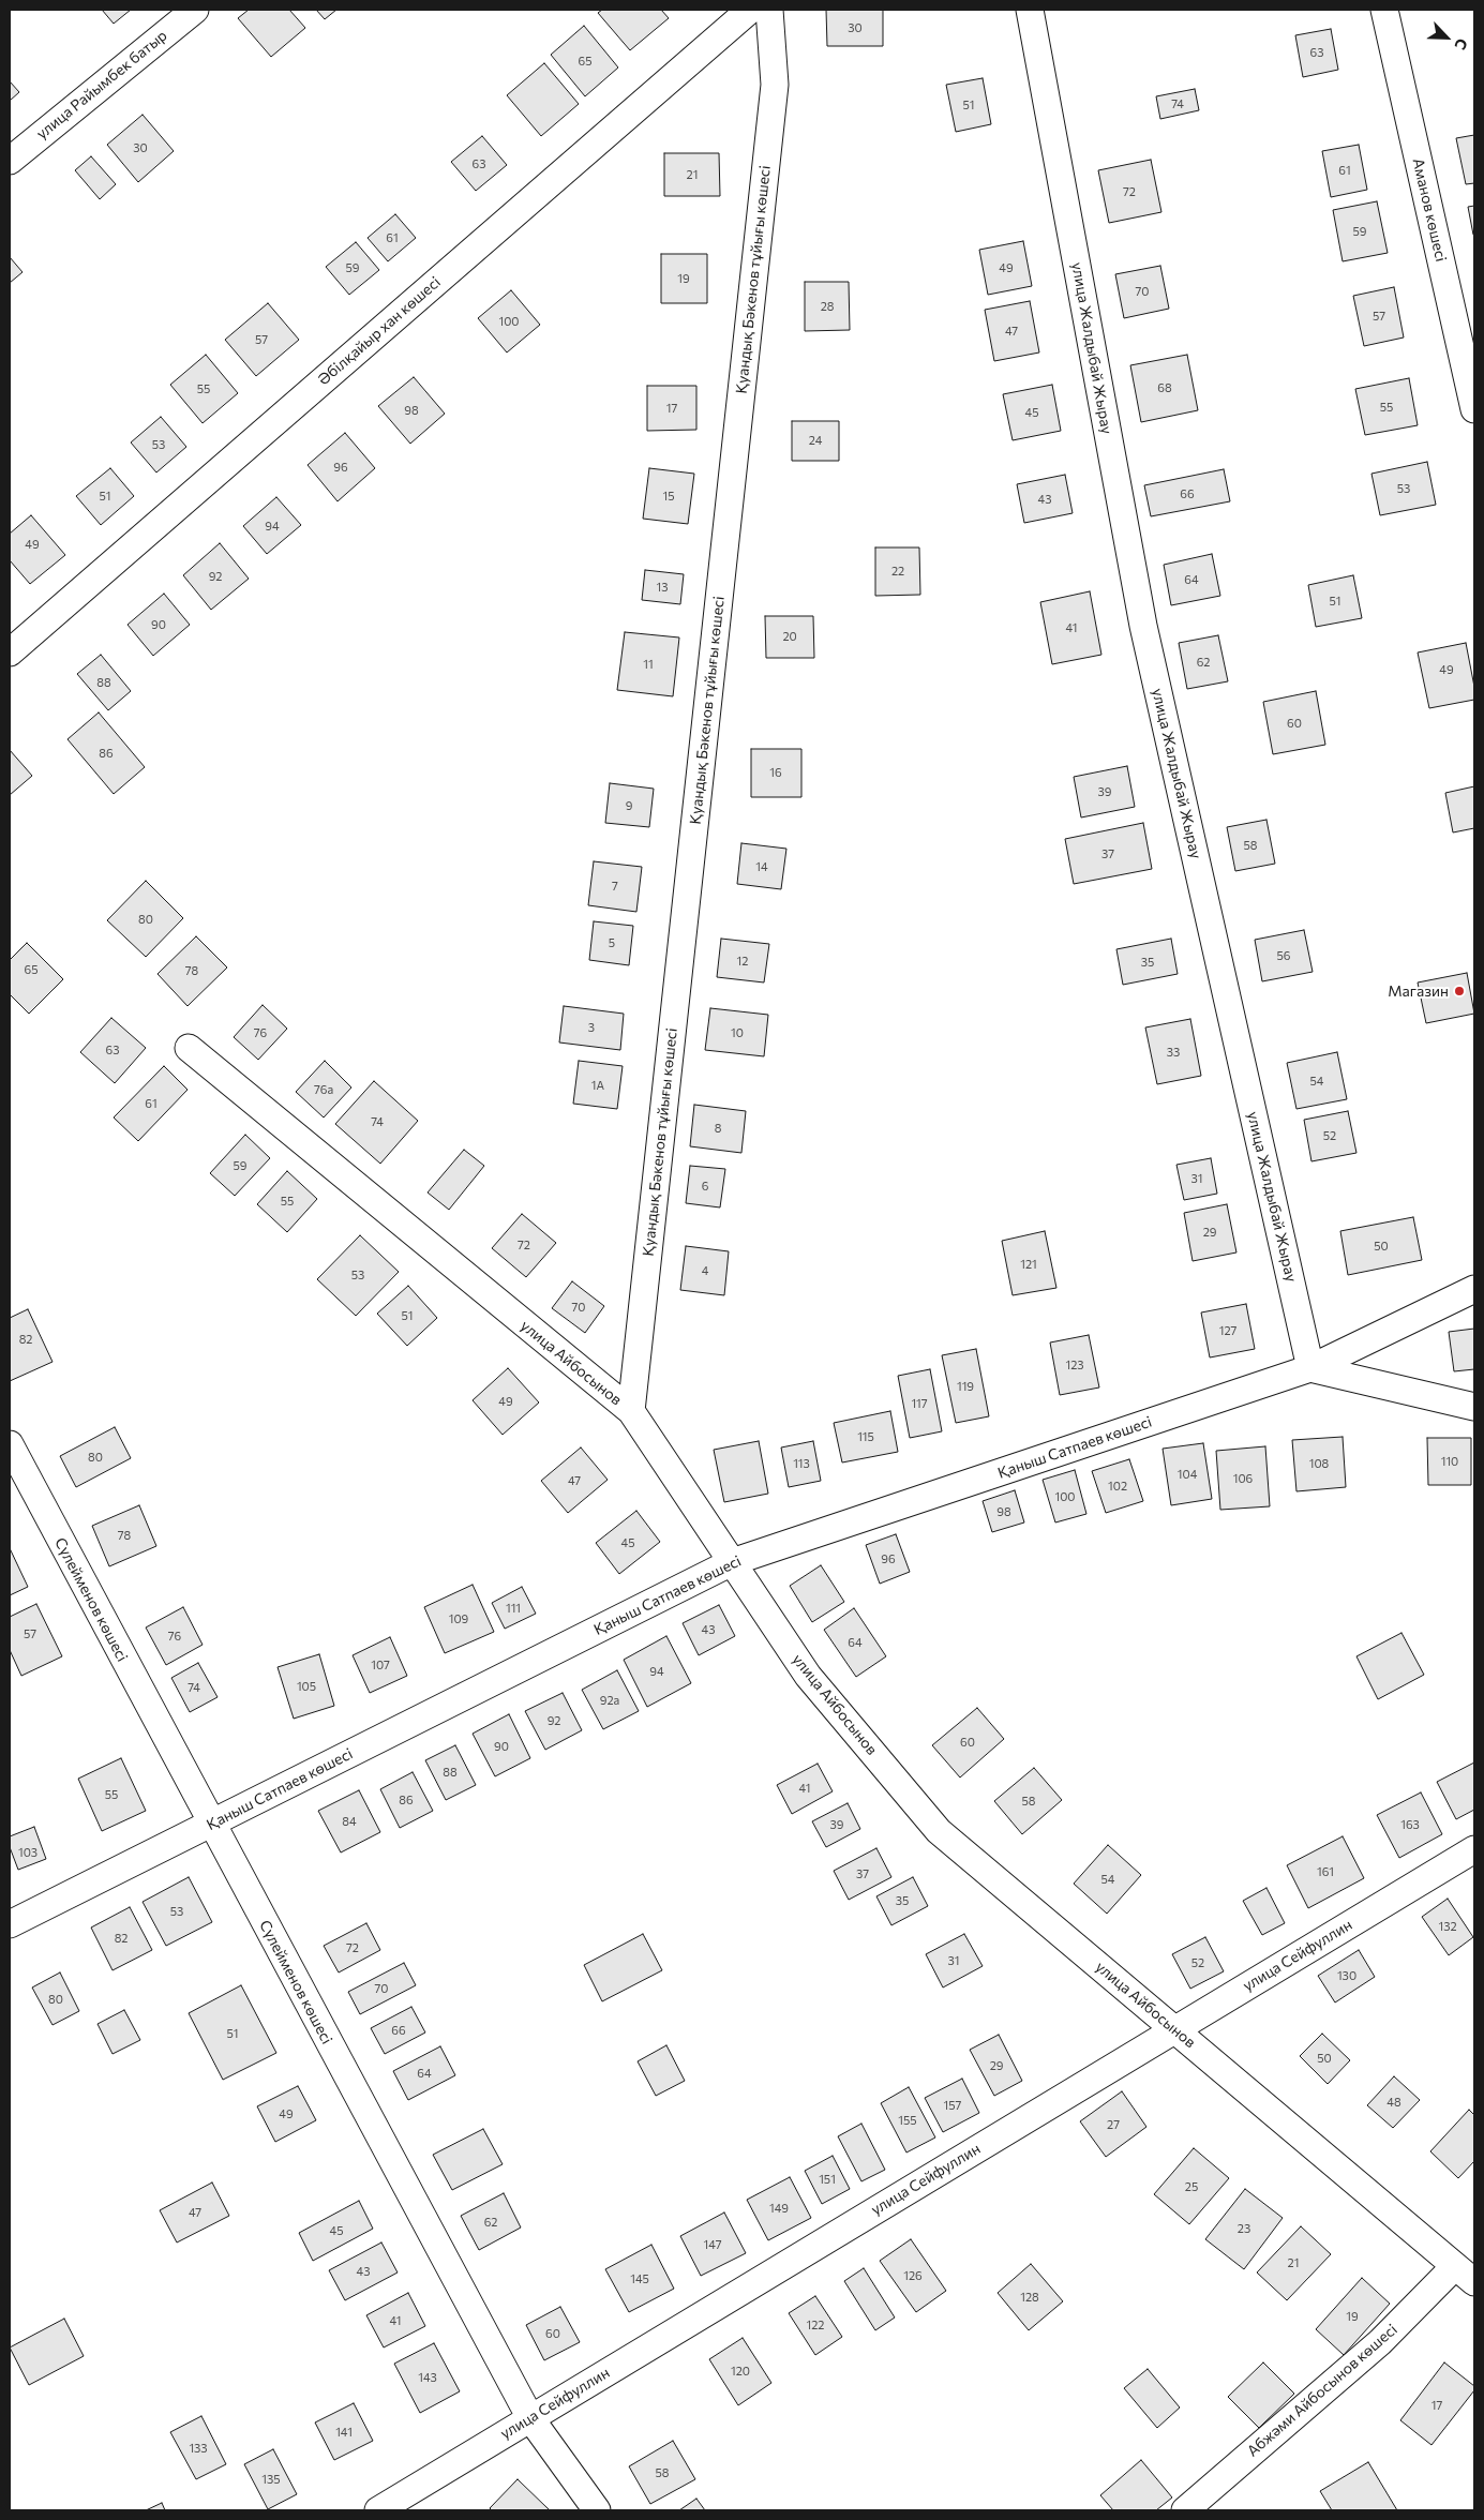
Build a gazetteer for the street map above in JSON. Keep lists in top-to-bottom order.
{
  "streets": {
    "street": [
      "улица Райымбек батыр",
      "Аманов көшесі",
      "Қуандық Бәкенов тұйығы көшесі",
      "Әбілқайыр хан көшесі",
      "улица Жалдыбай Жырау",
      "улица Айбосынов",
      "Қаныш Сатпаев көшесі",
      "Сүлейменов көшесі",
      "улица Сейфуллин",
      "Абжәми Айбосынов көшесі"
    ]
  },
  "crossings": [
    ["Қуандық Бәкенов тұйығы көшесі", "улица Айбосынов"],
    ["улица Жалдыбай Жырау", "Қаныш Сатпаев көшесі"],
    ["улица Айбосынов", "Қаныш Сатпаев көшесі"],
    ["улица Айбосынов", "улица Сейфуллин"],
    ["улица Айбосынов", "Абжәми Айбосынов көшесі"],
    ["Қаныш Сатпаев көшесі", "Сүлейменов көшесі"],
    ["Сүлейменов көшесі", "улица Сейфуллин"]
  ],
  "places": ["Магазин"],
  "house_numbers": [
    "30",
    "63",
    "65",
    "74",
    "51",
    "30",
    "63",
    "61",
    "21",
    "72",
    "59",
    "61",
    "59",
    "49",
    "19",
    "70",
    "28",
    "57",
    "100",
    "47",
    "57",
    "68",
    "55",
    "55",
    "17",
    "98",
    "45",
    "24",
    "53",
    "96",
    "53",
    "66",
    "51",
    "15",
    "43",
    "94",
    "49",
    "22",
    "92",
    "64",
    "13",
    "51",
    "90",
    "41",
    "20",
    "62",
    "11",
    "49",
    "88",
    "60",
    "86",
    "16",
    "39",
    "9",
    "58",
    "37",
    "14",
    "7",
    "80",
    "5",
    "56",
    "12",
    "35",
    "65",
    "78",
    "3",
    "76",
    "10",
    "63",
    "33",
    "54",
    "1А",
    "76а",
    "61",
    "74",
    "8",
    "52",
    "59",
    "31",
    "6",
    "55",
    "29",
    "72",
    "50",
    "121",
    "4",
    "53",
    "70",
    "51",
    "127",
    "82",
    "123",
    "119",
    "49",
    "117",
    "115",
    "80",
    "110",
    "113",
    "108",
    "104",
    "106",
    "47",
    "102",
    "100",
    "98",
    "78",
    "45",
    "96",
    "111",
    "109",
    "43",
    "57",
    "76",
    "64",
    "107",
    "94",
    "105",
    "74",
    "92а",
    "92",
    "60",
    "90",
    "88",
    "41",
    "55",
    "86",
    "58",
    "84",
    "39",
    "163",
    "103",
    "161",
    "37",
    "54",
    "35",
    "53",
    "132",
    "82",
    "72",
    "31",
    "52",
    "130",
    "70",
    "80",
    "66",
    "51",
    "50",
    "29",
    "64",
    "48",
    "157",
    "49",
    "155",
    "27",
    "151",
    "25",
    "149",
    "47",
    "62",
    "23",
    "45",
    "147",
    "21",
    "43",
    "126",
    "145",
    "128",
    "19",
    "41",
    "122",
    "60",
    "120",
    "143",
    "17",
    "141",
    "133",
    "58",
    "135"
  ],
  "north": "bottom right"
}
